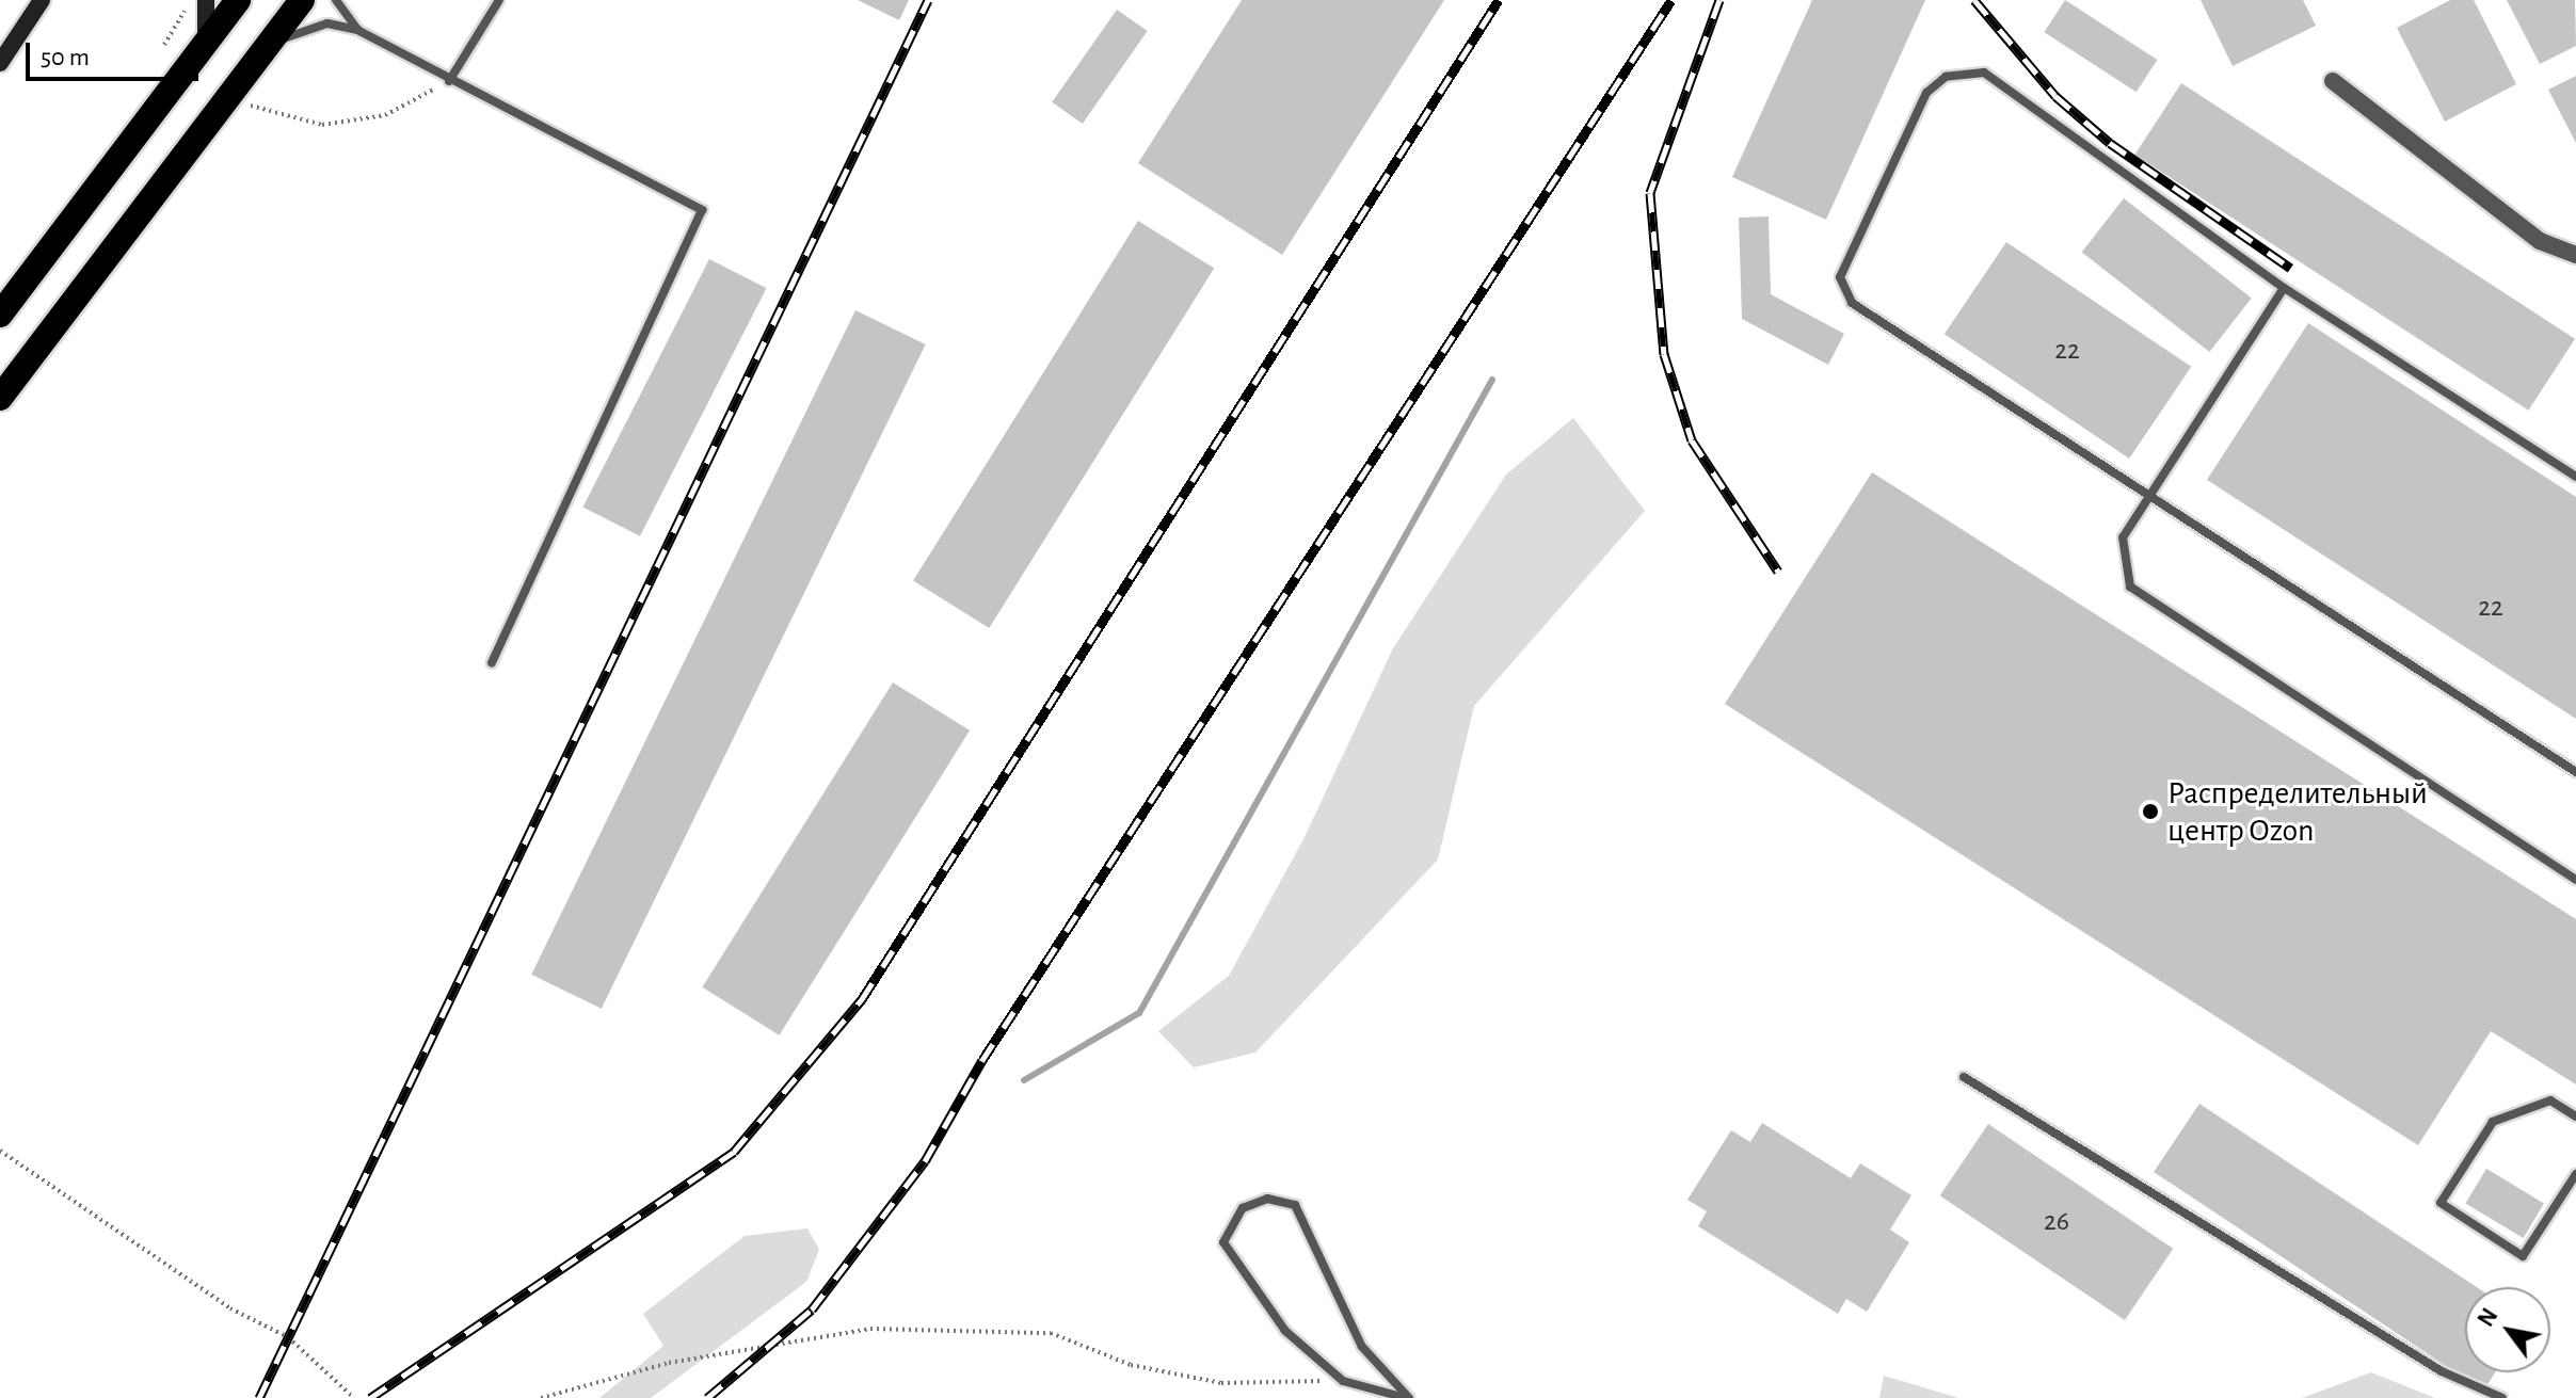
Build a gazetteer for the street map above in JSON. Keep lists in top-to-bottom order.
{
  "places": ["Распределительный центр Ozon"],
  "house_numbers": ["22", "22", "26"],
  "scale_bar": "50 m",
  "north": "top left"
}
